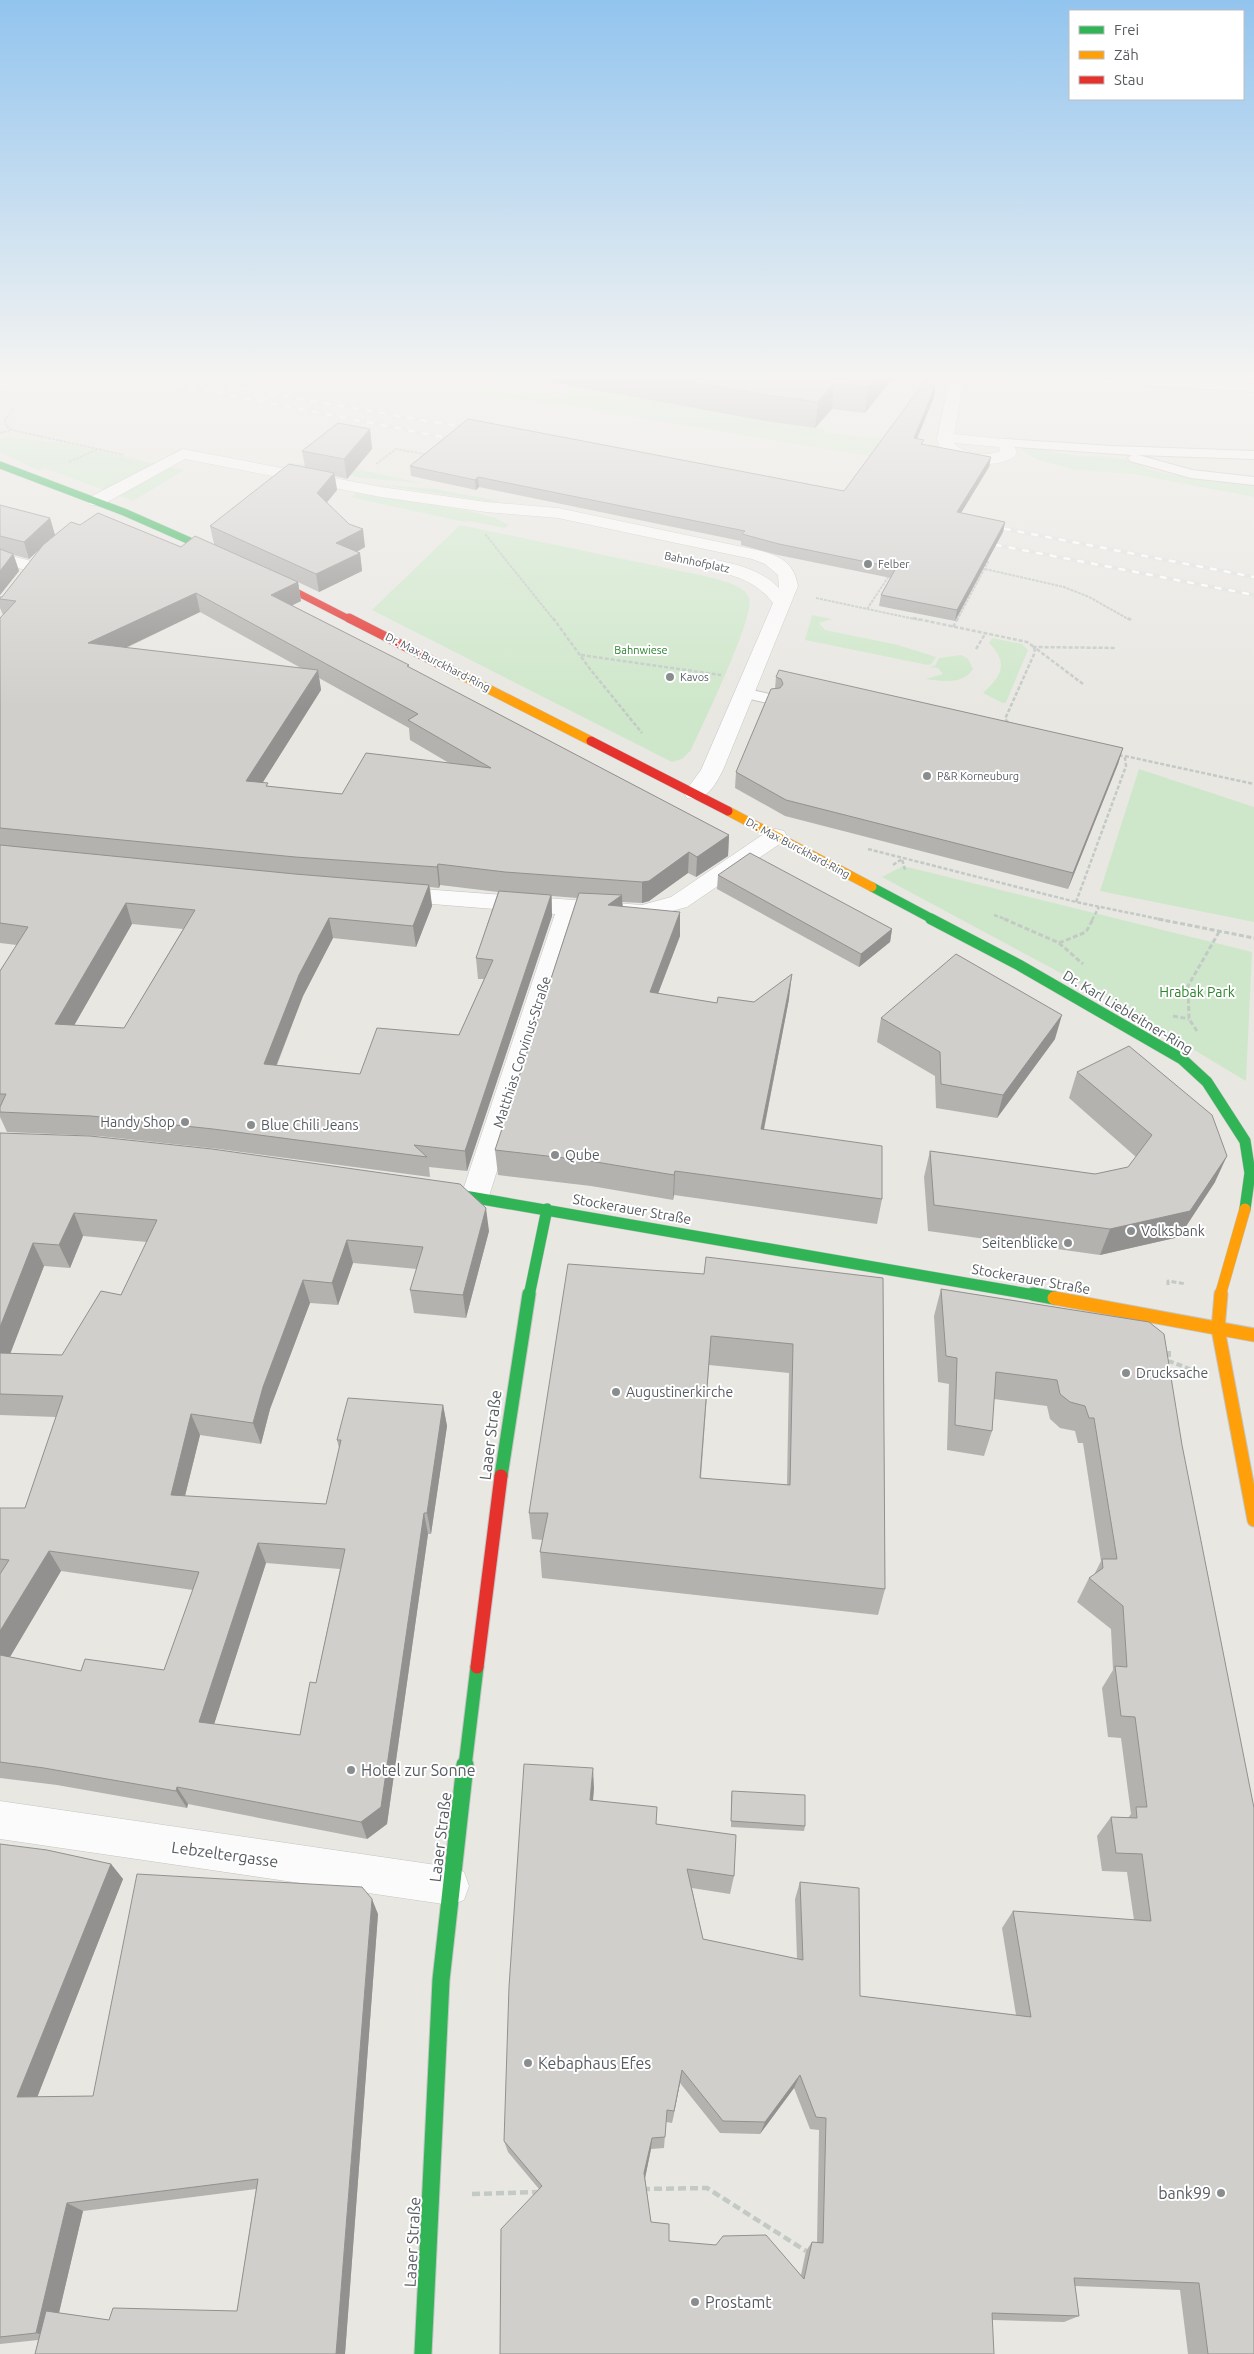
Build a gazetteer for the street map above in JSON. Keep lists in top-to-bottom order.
{
  "streets": {
    "street": [
      "Bahnhofplatz",
      "Dr. Max Burckhard-Ring",
      "Dr. Karl Liebleitner-Ring",
      "Matthias Corvinus-Straße",
      "Stockerauer Straße",
      "Laaer Straße",
      "Lebzeltergasse"
    ]
  },
  "crossings": [
    ["Dr. Max Burckhard-Ring", "Dr. Karl Liebleitner-Ring"],
    ["Dr. Karl Liebleitner-Ring", "Stockerauer Straße"],
    ["Matthias Corvinus-Straße", "Stockerauer Straße"],
    ["Stockerauer Straße", "Laaer Straße"],
    ["Laaer Straße", "Lebzeltergasse"]
  ],
  "parks": ["Bahnwiese", "Hrabak Park"],
  "places": [
    "Felber",
    "Kavos",
    "P&R Korneuburg",
    "Handy Shop",
    "Blue Chili Jeans",
    "Qube",
    "Volksbank",
    "Seitenblicke",
    "Drucksache",
    "Augustinerkirche",
    "Hotel zur Sonne",
    "Kebaphaus Efes",
    "bank99",
    "Prostamt"
  ],
  "legend": ["Frei", "Zäh", "Stau"]
}
